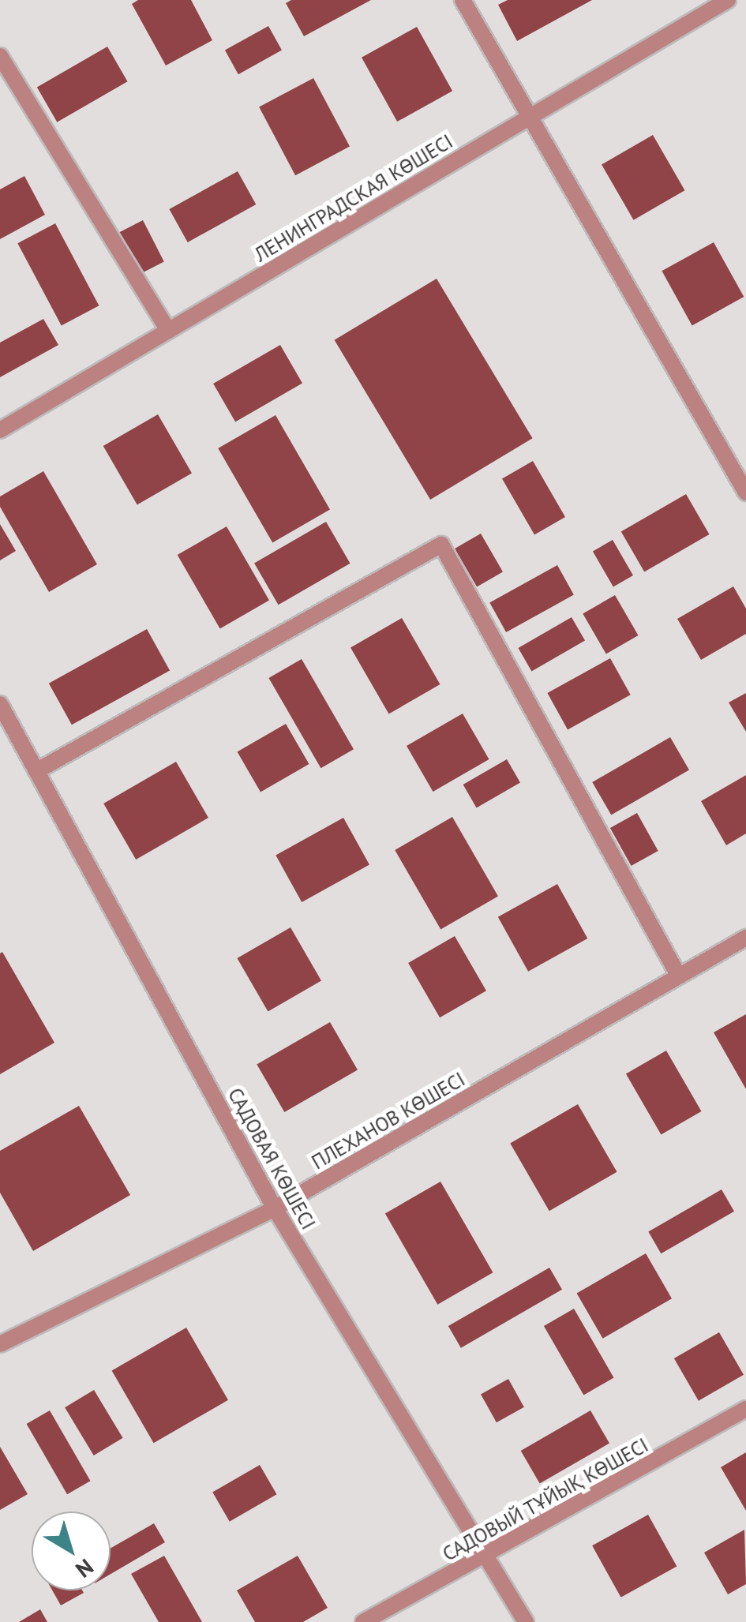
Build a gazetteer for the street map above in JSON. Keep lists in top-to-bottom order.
{
  "streets": {
    "street": [
      "ЛЕНИНГРАДСКАЯ КӨШЕСІ",
      "ПЛЕХАНОВ КӨШЕСІ",
      "САДОВАЯ КӨШЕСІ",
      "САДОВЫЙ ТҰЙЫҚ КӨШЕСІ"
    ]
  },
  "crossings": [
    ["ПЛЕХАНОВ КӨШЕСІ", "САДОВАЯ КӨШЕСІ"],
    ["САДОВАЯ КӨШЕСІ", "САДОВЫЙ ТҰЙЫҚ КӨШЕСІ"]
  ],
  "north": "bottom right"
}
